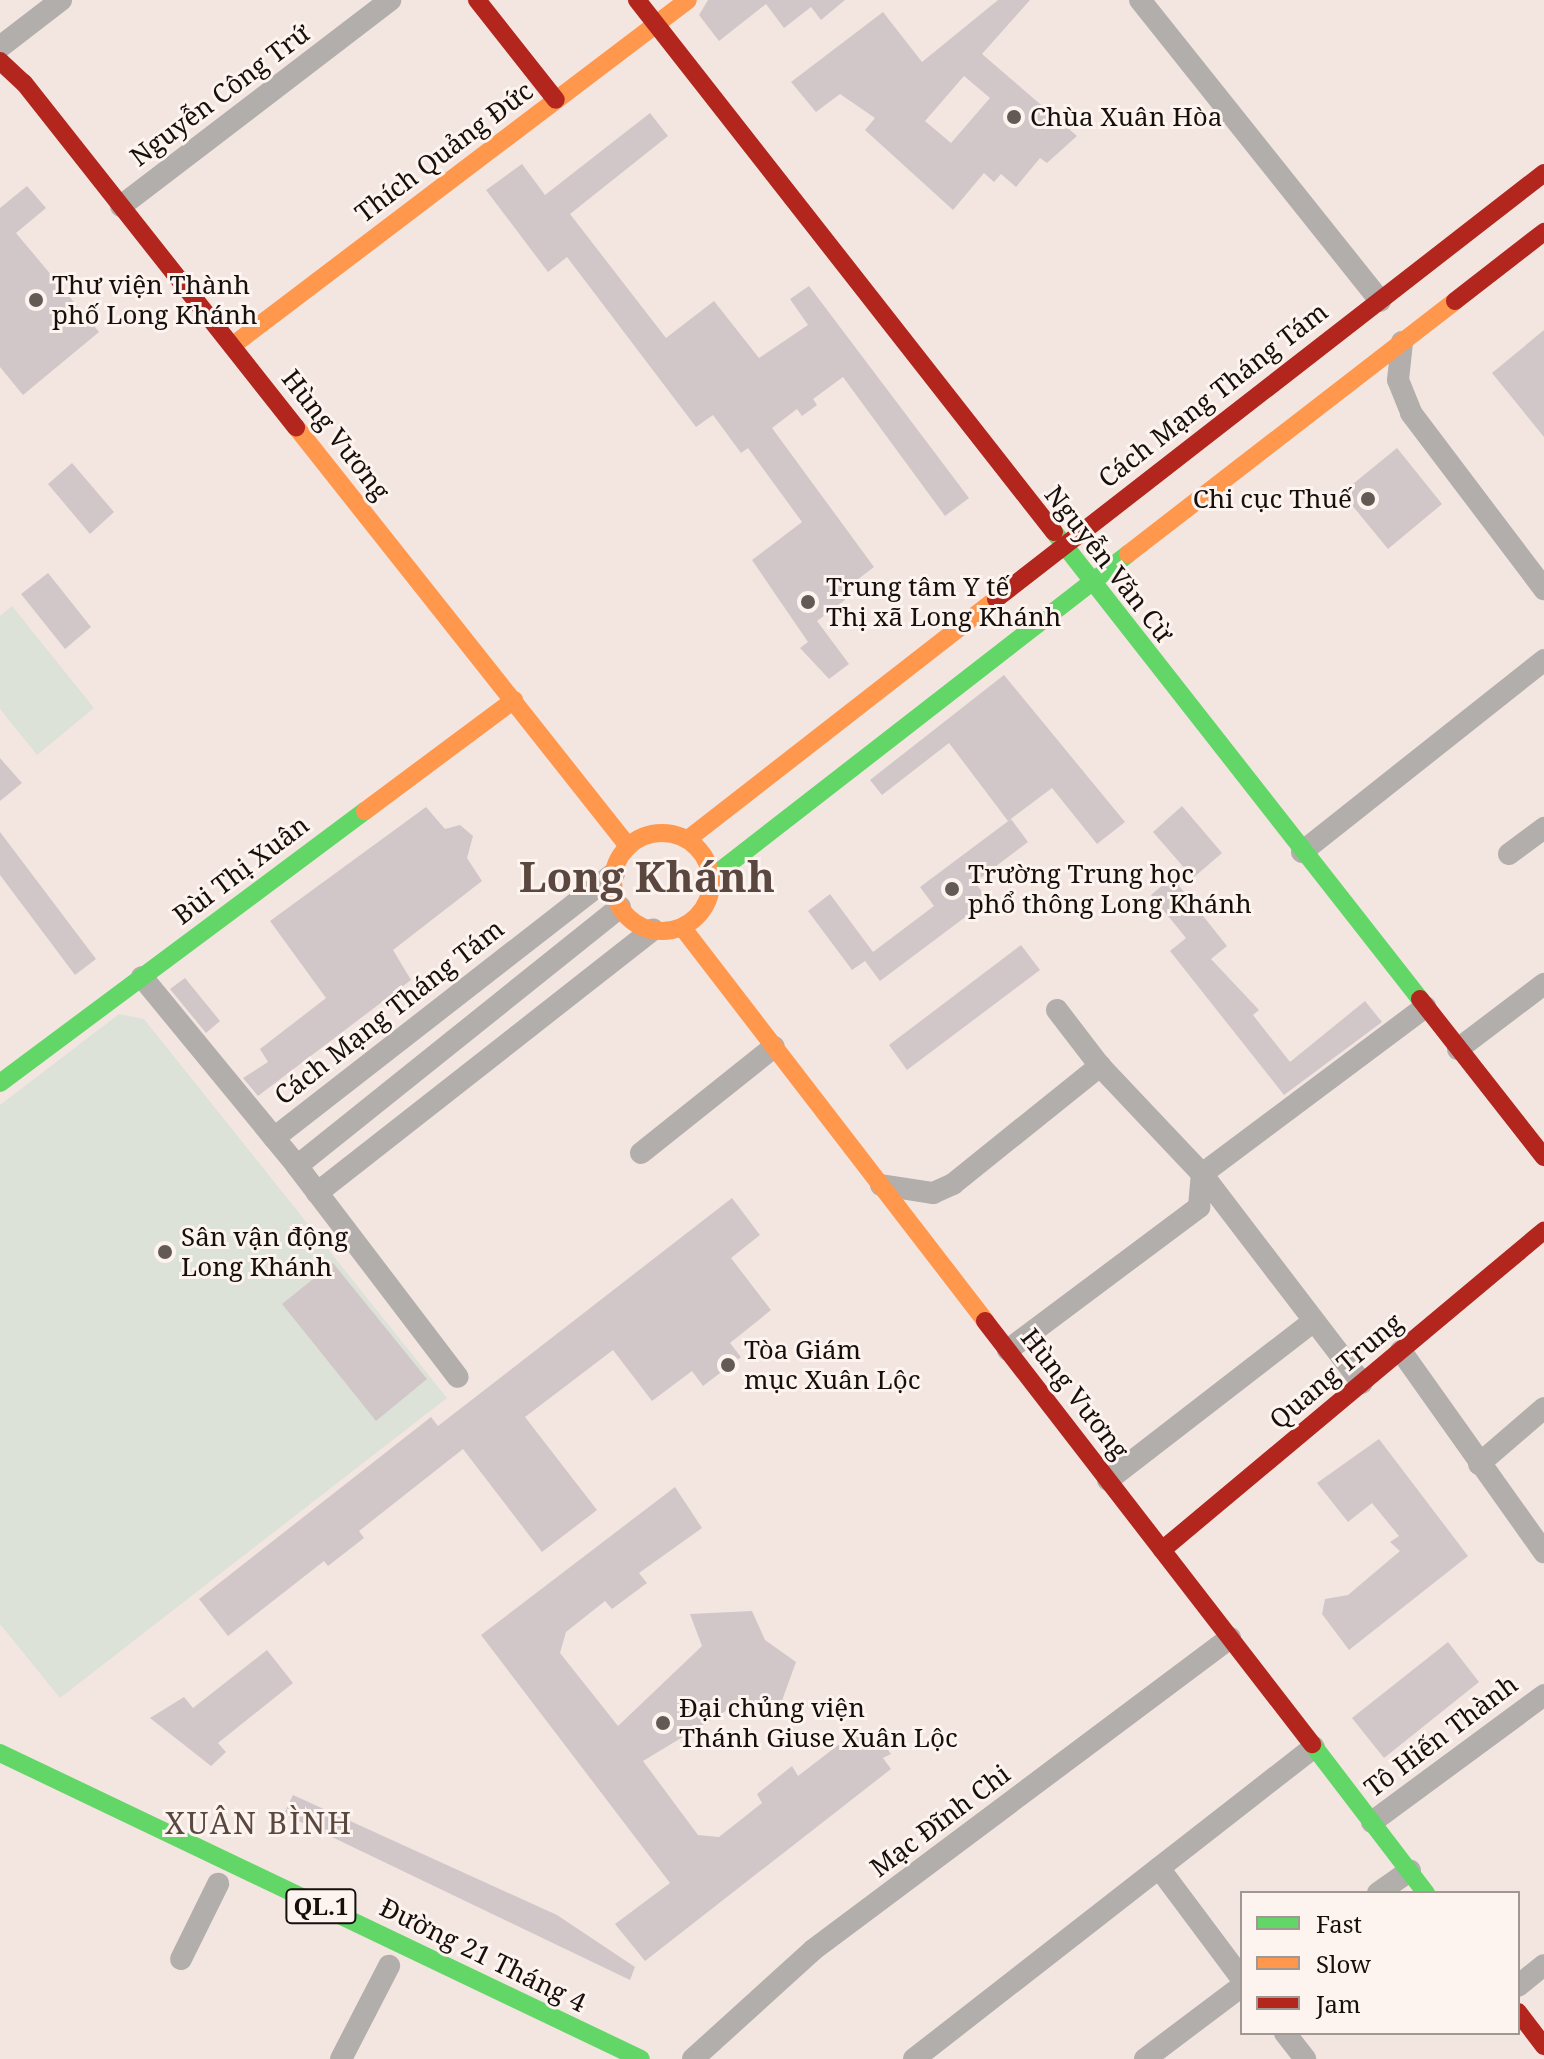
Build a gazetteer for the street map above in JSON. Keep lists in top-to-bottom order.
{
  "streets": {
    "main road": [
      "Thích Quảng Đức",
      "Cách Mạng Tháng Tám",
      "Hùng Vương",
      "Nguyễn Văn Cừ",
      "Bùi Thị Xuân",
      "Quang Trung",
      "QL.1",
      "Đường 21 Tháng 4"
    ],
    "street": ["Nguyễn Công Trứ", "Tô Hiến Thành", "Mạc Đĩnh Chi"]
  },
  "crossings": [
    ["Nguyễn Công Trứ", "Hùng Vương"],
    ["Thích Quảng Đức", "Hùng Vương"],
    ["Thích Quảng Đức", "Nguyễn Văn Cừ"],
    ["Cách Mạng Tháng Tám", "Hùng Vương"],
    ["Cách Mạng Tháng Tám", "Nguyễn Văn Cừ"],
    ["Hùng Vương", "Bùi Thị Xuân"],
    ["Hùng Vương", "Quang Trung"],
    ["Hùng Vương", "Tô Hiến Thành"],
    ["Hùng Vương", "Mạc Đĩnh Chi"]
  ],
  "districts": ["Long Khánh", "XUÂN BÌNH"],
  "places": [
    "Chùa Xuân Hòa",
    "Thư viện Thành phố Long Khánh",
    "Chi cục Thuế",
    "Trung tâm Y tế Thị xã Long Khánh",
    "Trường Trung học phổ thông Long Khánh",
    "Sân vận động Long Khánh",
    "Tòa Giám mục Xuân Lộc",
    "Đại chủng viện Thánh Giuse Xuân Lộc"
  ],
  "legend": ["Fast", "Slow", "Jam"]
}
